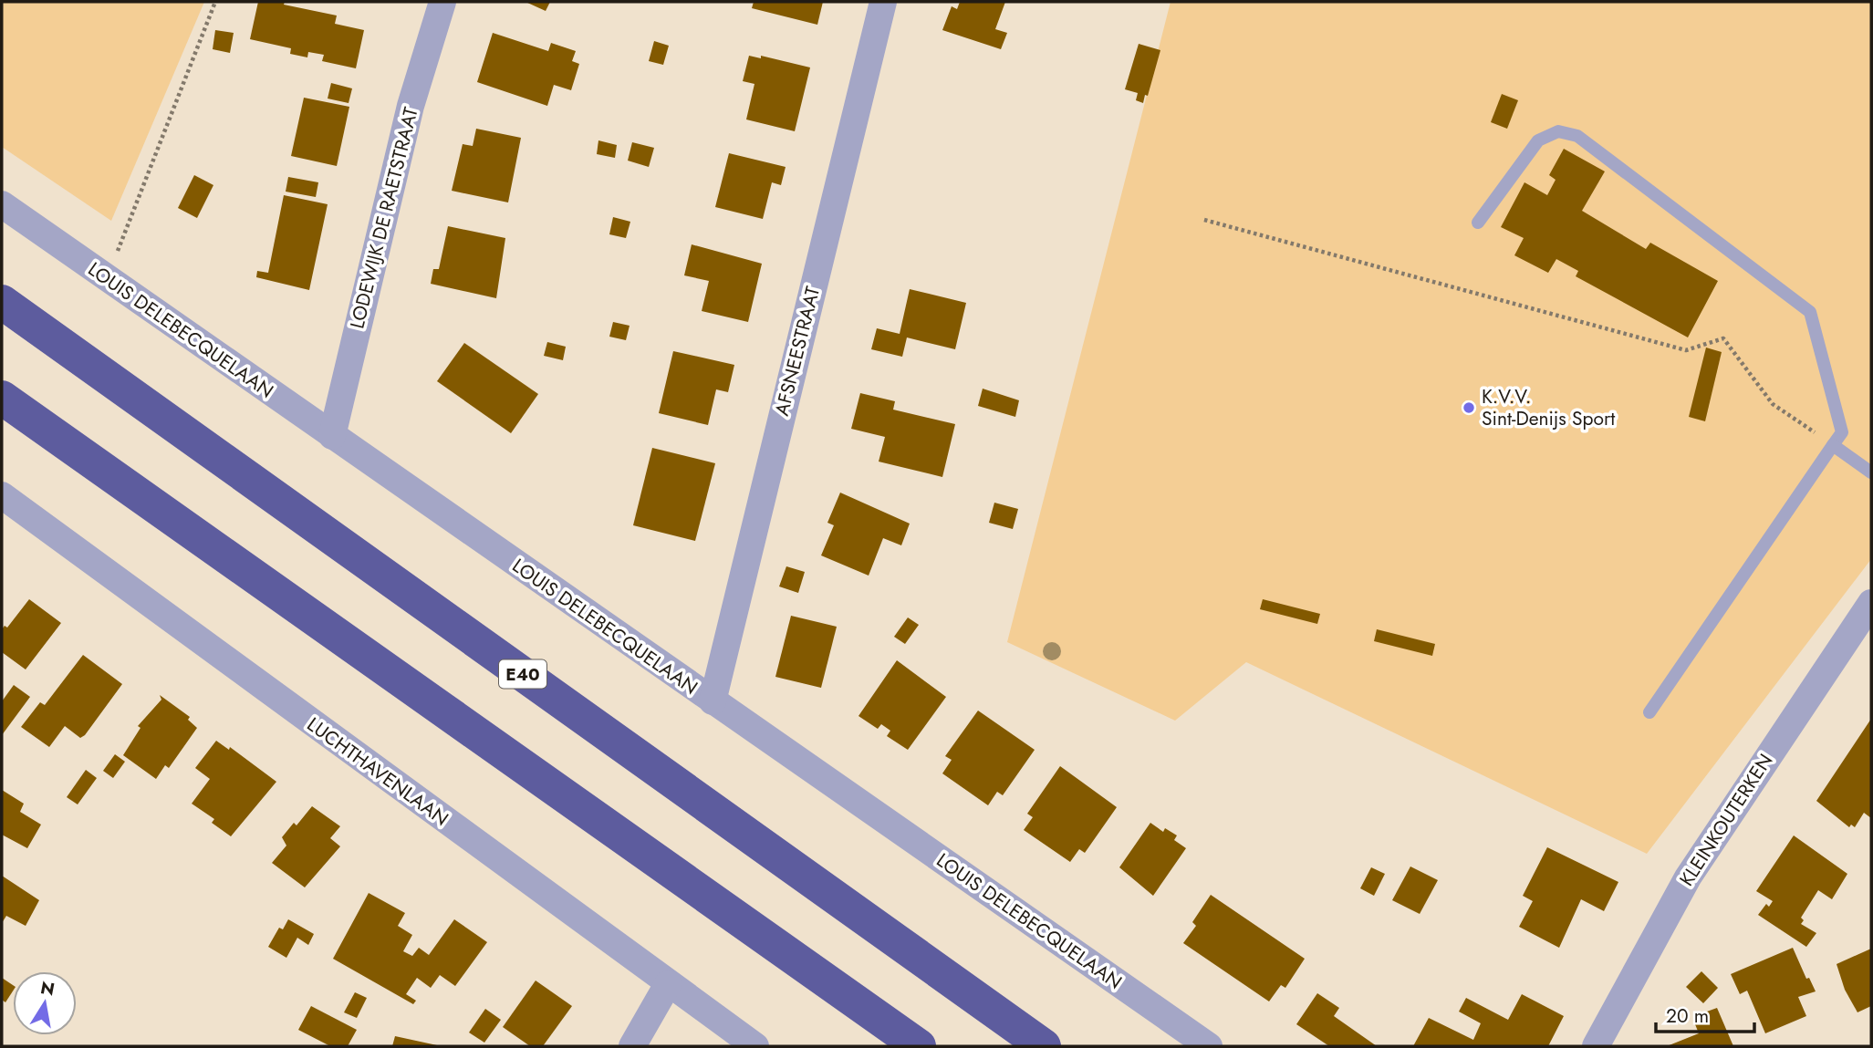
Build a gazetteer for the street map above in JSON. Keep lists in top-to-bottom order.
{
  "streets": {
    "highway": ["E40"],
    "street": [
      "LODEWIJK DE RAETSTRAAT",
      "LOUIS DELEBECQUELAAN",
      "AFSNEESTRAAT",
      "LUCHTHAVENLAAN",
      "KLEINKOUTERKEN"
    ]
  },
  "crossings": [
    ["LODEWIJK DE RAETSTRAAT", "LOUIS DELEBECQUELAAN"],
    ["LOUIS DELEBECQUELAAN", "AFSNEESTRAAT"]
  ],
  "places": ["K.V.V. Sint-Denijs Sport"],
  "scale_bar": "20 m",
  "north": "top"
}
